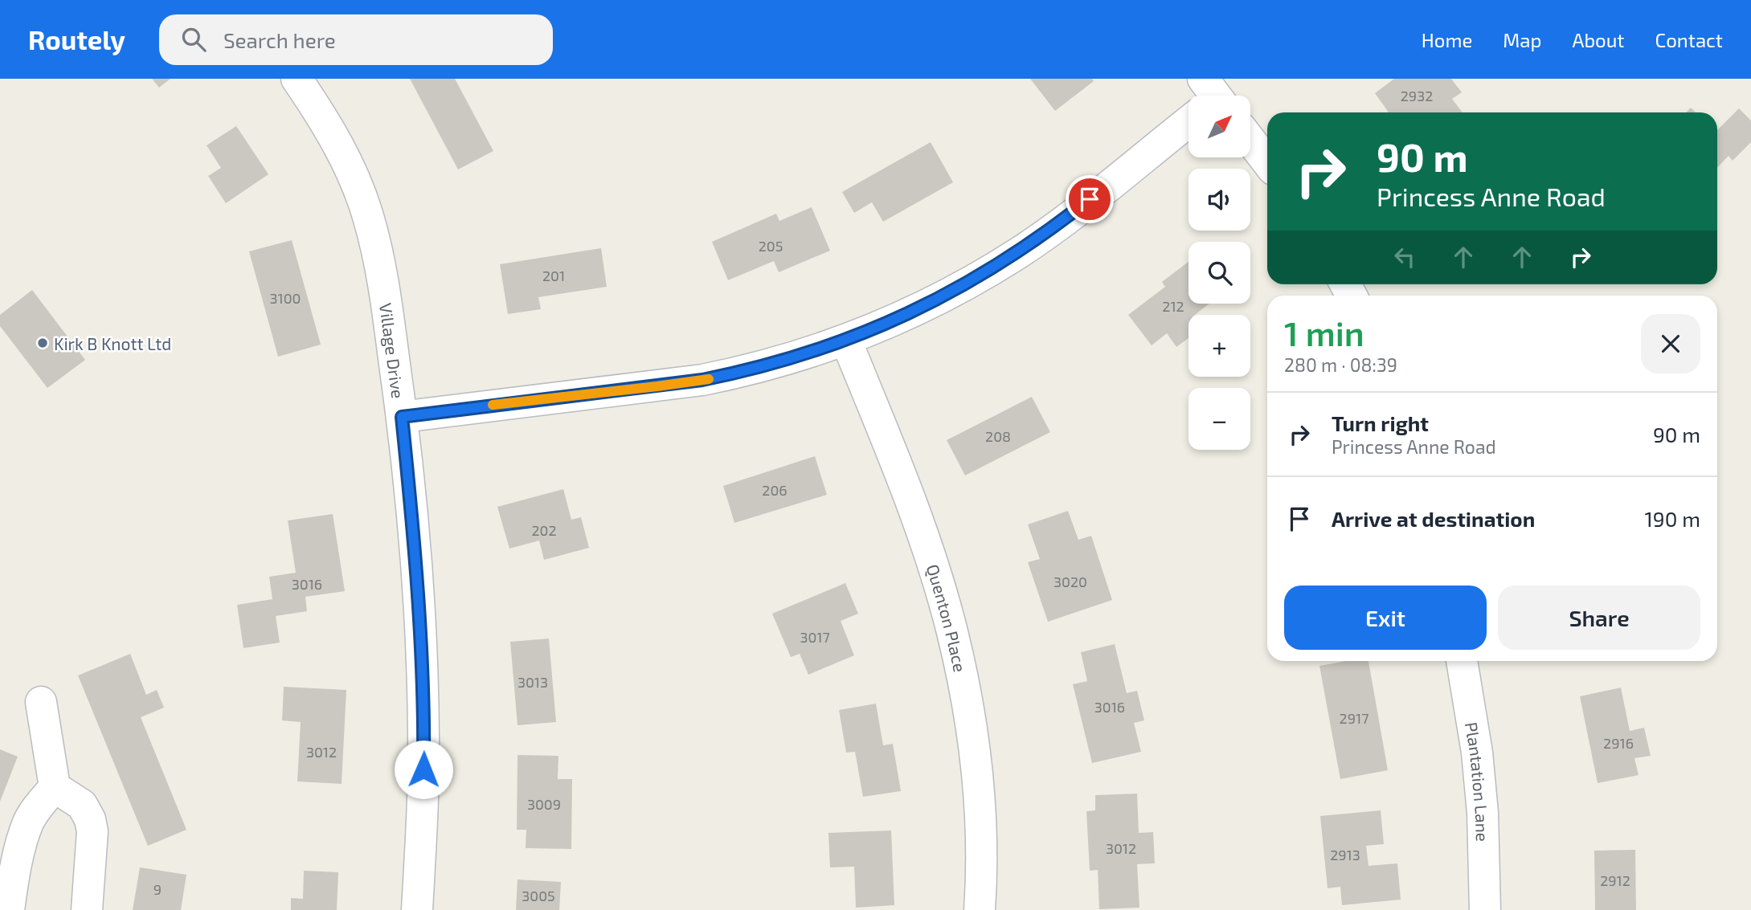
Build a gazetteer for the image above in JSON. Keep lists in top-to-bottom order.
{
  "streets": {
    "street": ["Village Drive", "Quenton Place", "Plantation Lane"]
  },
  "places": ["Kirk B Knott Ltd"],
  "house_numbers": [
    "2932",
    "205",
    "201",
    "3100",
    "212",
    "208",
    "206",
    "202",
    "3020",
    "3016",
    "3017",
    "3013",
    "3016",
    "2917",
    "2916",
    "3012",
    "3009",
    "3012",
    "2913",
    "2912",
    "9",
    "3005"
  ],
  "north": "top right",
  "page": {
    "header": "Routely",
    "search": "Search here",
    "nav": [
      "Home",
      "Map",
      "About",
      "Contact"
    ],
    "map_buttons": ["+", "−"],
    "turn": ["90 m", "Princess Anne Road"],
    "heading": ["1 min", "280 m · 08:39"],
    "list": [
      {
        "name": "Turn right",
        "note": "Princess Anne Road",
        "value": "90 m"
      },
      {
        "name": "Arrive at destination",
        "value": "190 m"
      }
    ],
    "buttons": ["Exit", "Share"]
  }
}
